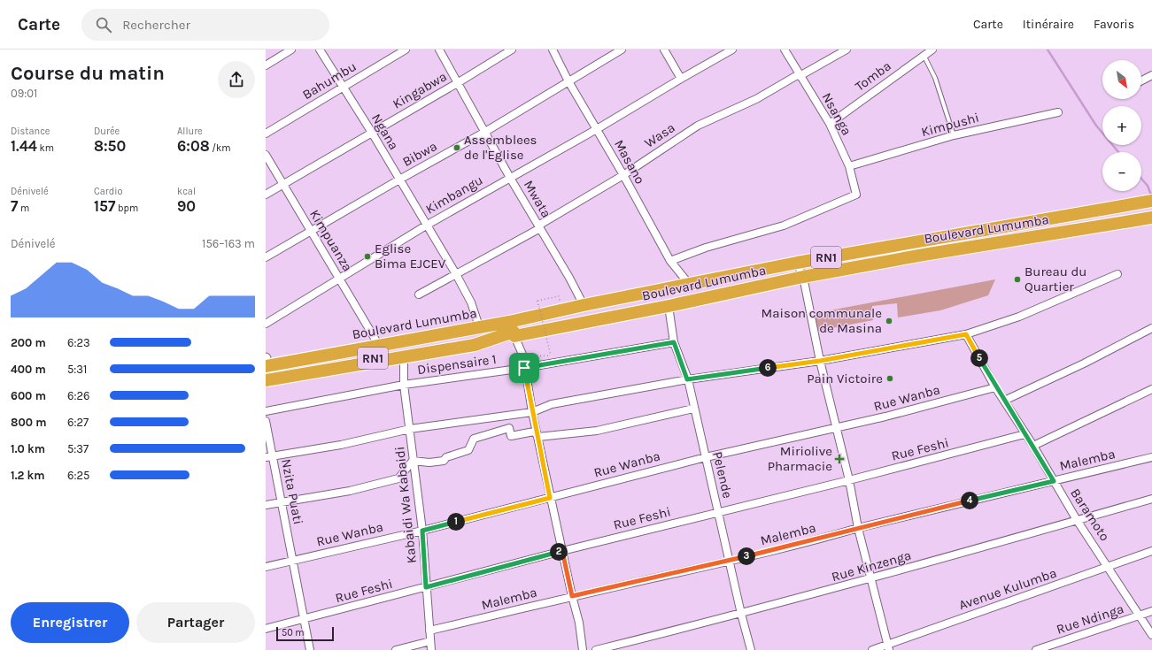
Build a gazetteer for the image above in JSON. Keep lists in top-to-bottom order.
{
  "streets": {
    "highway": ["Boulevard Lumumba", "RN1"],
    "street": [
      "Tomba",
      "Bahumbu",
      "Kingabwa",
      "Nsanga",
      "Kimpushi",
      "Ngana",
      "Wasa",
      "Bibwa",
      "Masano",
      "Kimbangu",
      "Mwata",
      "Kimpuanza",
      "Dispensaire 1",
      "Rue Wanba",
      "Rue Feshi",
      "Malemba",
      "Pelende",
      "Nzita Puati",
      "Kabaidi Wa Kabaidi",
      "Baramoto",
      "Rue Kinzenga",
      "Avenue Kulumba",
      "Rue Ndinga"
    ]
  },
  "crossings": [
    ["Tomba", "Nsanga"],
    ["Bahumbu", "Ngana"],
    ["Kingabwa", "Ngana"],
    ["Kingabwa", "Mwata"],
    ["Kingabwa", "Kimpuanza"],
    ["Nsanga", "Kimpushi"],
    ["Nsanga", "Wasa"],
    ["Nsanga", "Masano"],
    ["Ngana", "Wasa"],
    ["Ngana", "Bibwa"],
    ["Ngana", "Kimbangu"],
    ["Ngana", "Boulevard Lumumba"],
    ["Wasa", "Masano"],
    ["Wasa", "Mwata"],
    ["Bibwa", "Masano"],
    ["Bibwa", "Mwata"],
    ["Bibwa", "Kimpuanza"],
    ["Masano", "Kimbangu"],
    ["Masano", "Boulevard Lumumba"],
    ["Kimbangu", "Mwata"],
    ["Kimbangu", "Kimpuanza"],
    ["Mwata", "Boulevard Lumumba"],
    ["Boulevard Lumumba", "Pelende"],
    ["Dispensaire 1", "Pelende"],
    ["Dispensaire 1", "Kabaidi Wa Kabaidi"],
    ["Rue Wanba", "Pelende"],
    ["Rue Wanba", "Nzita Puati"],
    ["Rue Wanba", "Kabaidi Wa Kabaidi"],
    ["Rue Wanba", "Baramoto"],
    ["Rue Feshi", "Pelende"],
    ["Rue Feshi", "Nzita Puati"],
    ["Rue Feshi", "Kabaidi Wa Kabaidi"],
    ["Rue Feshi", "Baramoto"],
    ["Malemba", "Pelende"],
    ["Malemba", "Kabaidi Wa Kabaidi"],
    ["Malemba", "Baramoto"],
    ["Pelende", "Rue Kinzenga"],
    ["Baramoto", "Rue Kinzenga"],
    ["Baramoto", "Avenue Kulumba"],
    ["Baramoto", "Rue Ndinga"]
  ],
  "places": {
    "other": [
      "Assemblees de l'Eglise",
      "Eglise Bima EJCEV",
      "Bureau du Quartier",
      "Maison communale de Masina",
      "Pain Victoire"
    ],
    "health": ["Miriolive Pharmacie"]
  },
  "scale_bar": "50 m",
  "north": "bottom right",
  "page": {
    "header": "Carte",
    "search": "Rechercher",
    "nav": ["Carte", "Itinéraire", "Favoris"],
    "heading": ["Course du matin", "09:01"],
    "map_buttons": ["+", "−"],
    "stats": [
      ["Distance", "1.44 km"],
      ["Durée", "8:50"],
      ["Allure", "6:08 /km"],
      ["Dénivelé", "7 m"],
      ["Cardio", "157 bpm"],
      ["kcal", "90"]
    ],
    "chart": ["Dénivelé", "156–163 m"],
    "list": [
      {
        "name": "200 m",
        "note": "6:23"
      },
      {
        "name": "400 m",
        "note": "5:31"
      },
      {
        "name": "600 m",
        "note": "6:26"
      },
      {
        "name": "800 m",
        "note": "6:27"
      },
      {
        "name": "1.0 km",
        "note": "5:37"
      },
      {
        "name": "1.2 km",
        "note": "6:25"
      }
    ],
    "pins": [
      "5",
      "6",
      "4",
      "1",
      "2",
      "3"
    ],
    "buttons": ["Enregistrer", "Partager"],
    "scale": "50 m"
  }
}
